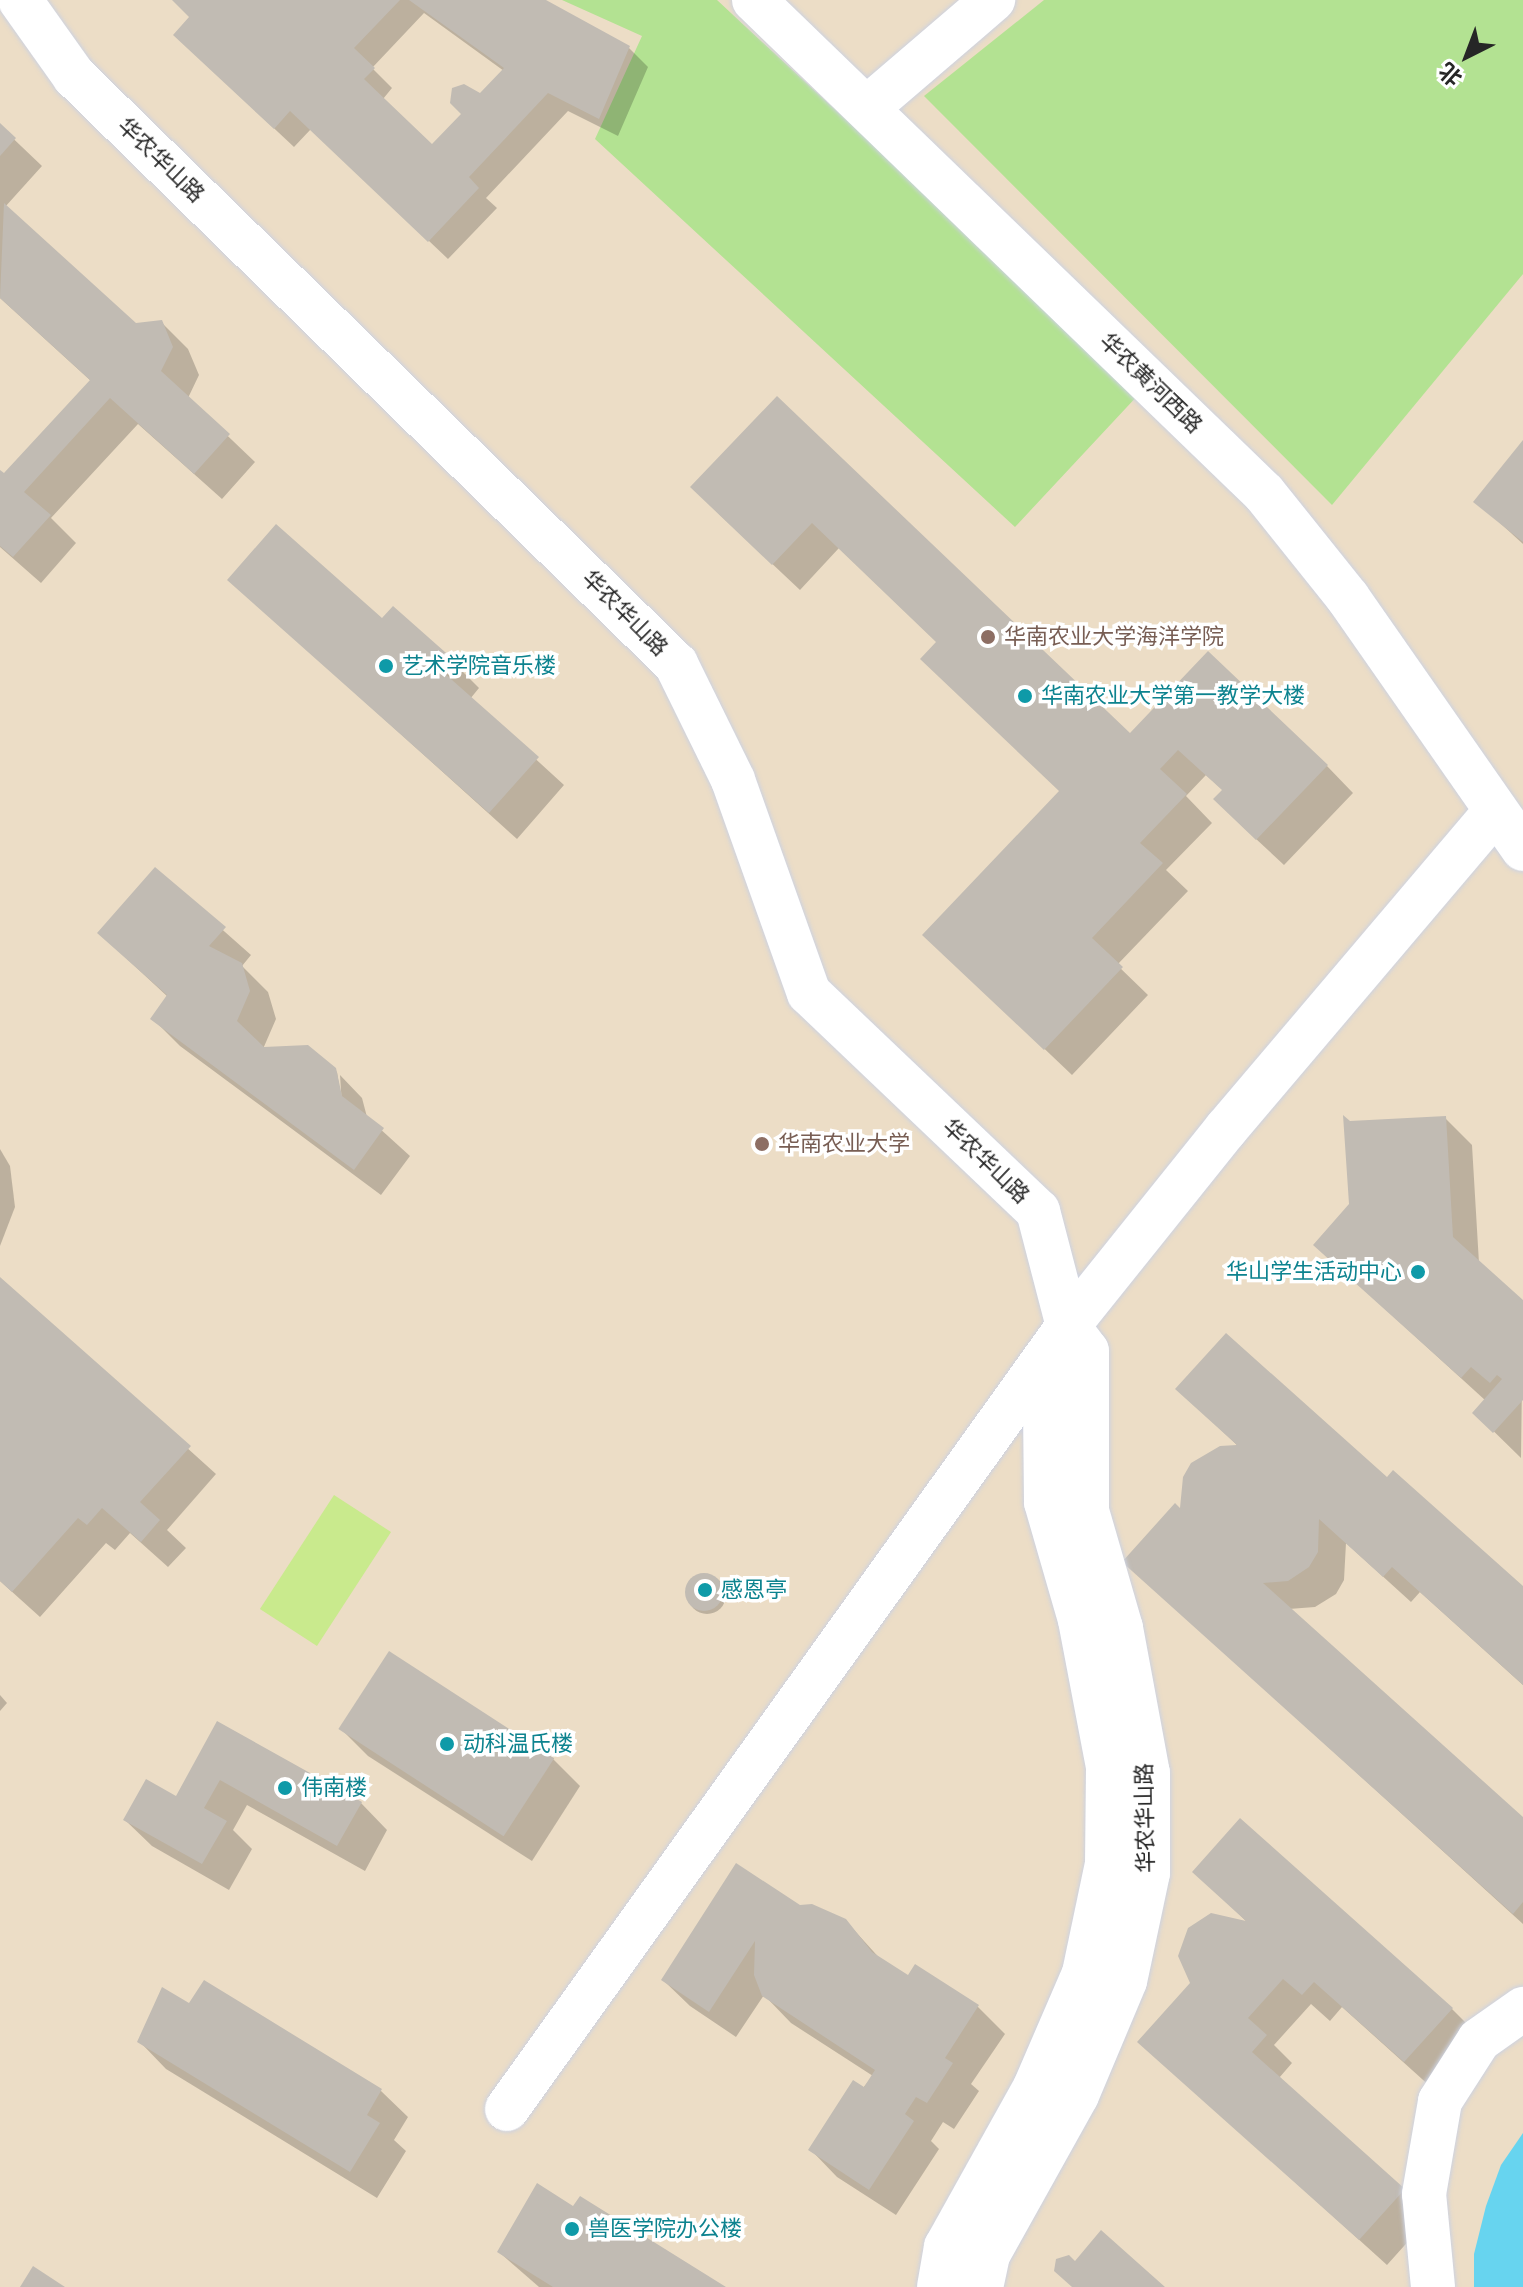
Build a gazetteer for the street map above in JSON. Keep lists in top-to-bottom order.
{
  "streets": {
    "street": ["华农华山路", "华农黄河西路"]
  },
  "places": [
    "华南农业大学海洋学院",
    "艺术学院音乐楼",
    "华南农业大学第一教学大楼",
    "华南农业大学",
    "华山学生活动中心",
    "感恩亭",
    "动科温氏楼",
    "伟南楼",
    "兽医学院办公楼"
  ],
  "north": "bottom left"
}
